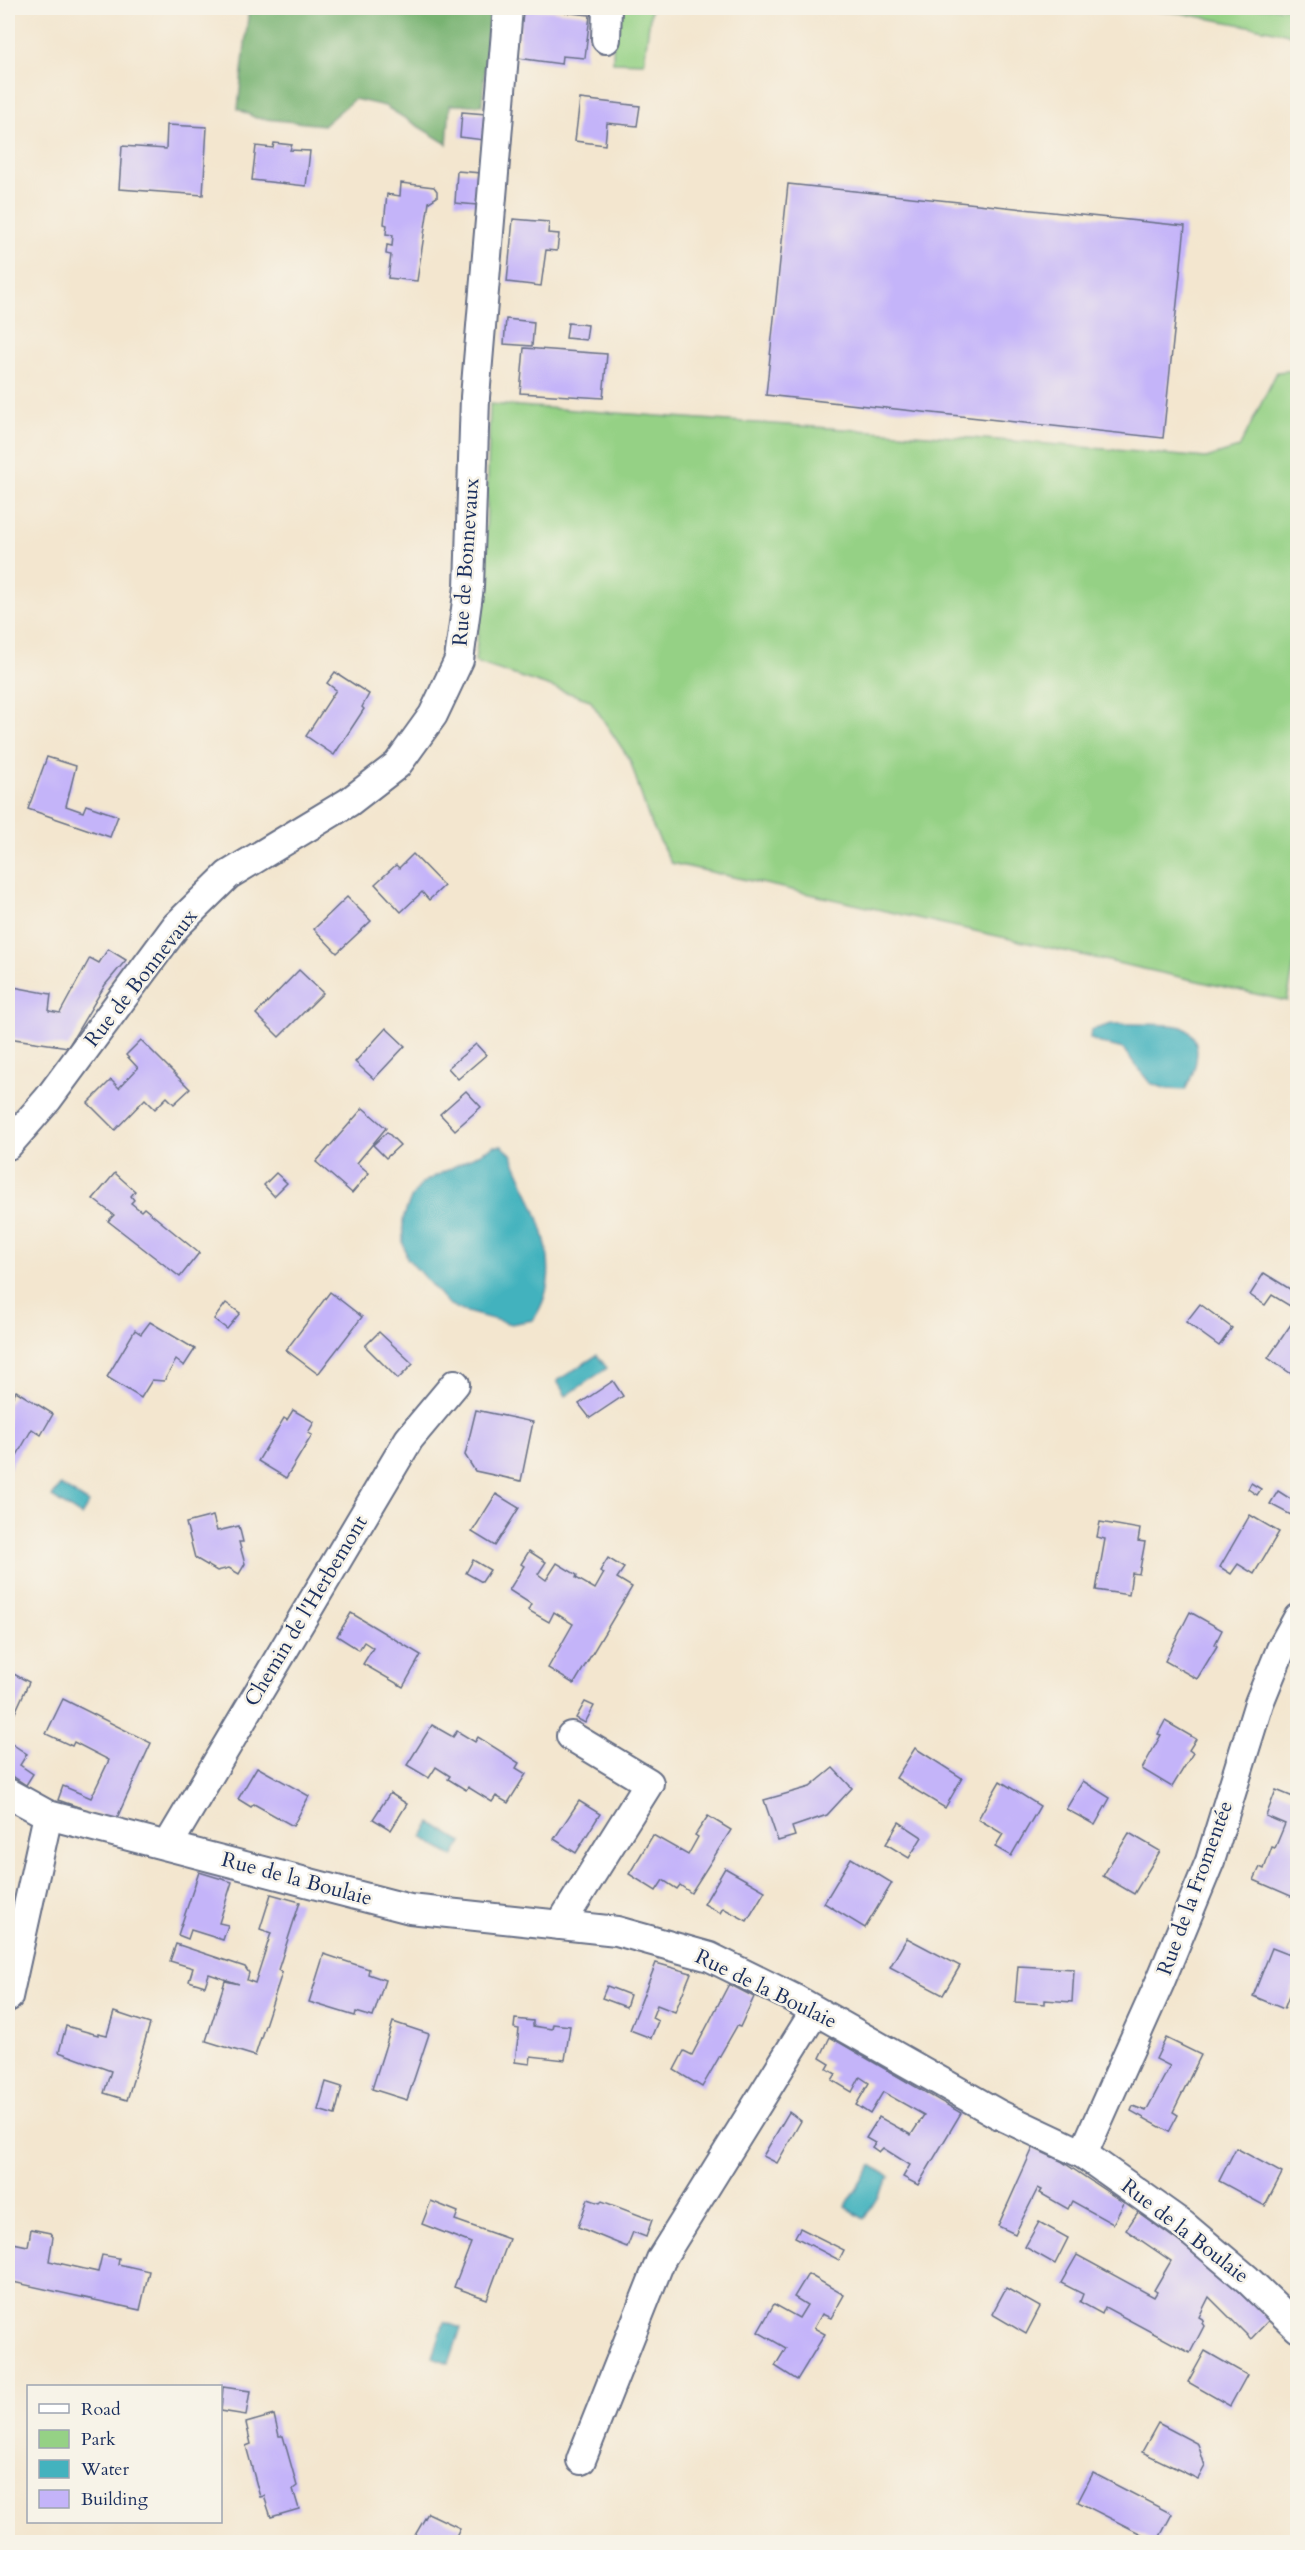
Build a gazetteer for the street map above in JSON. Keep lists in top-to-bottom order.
{
  "streets": {
    "street": [
      "Rue de Bonnevaux",
      "Chemin de l'Herbemont",
      "Rue de la Boulaie",
      "Rue de la Fromentée"
    ]
  },
  "crossings": [
    ["Chemin de l'Herbemont", "Rue de la Boulaie"],
    ["Rue de la Boulaie", "Rue de la Fromentée"]
  ],
  "legend": [
    "Road",
    "Park",
    "Water",
    "Building"
  ]
}
